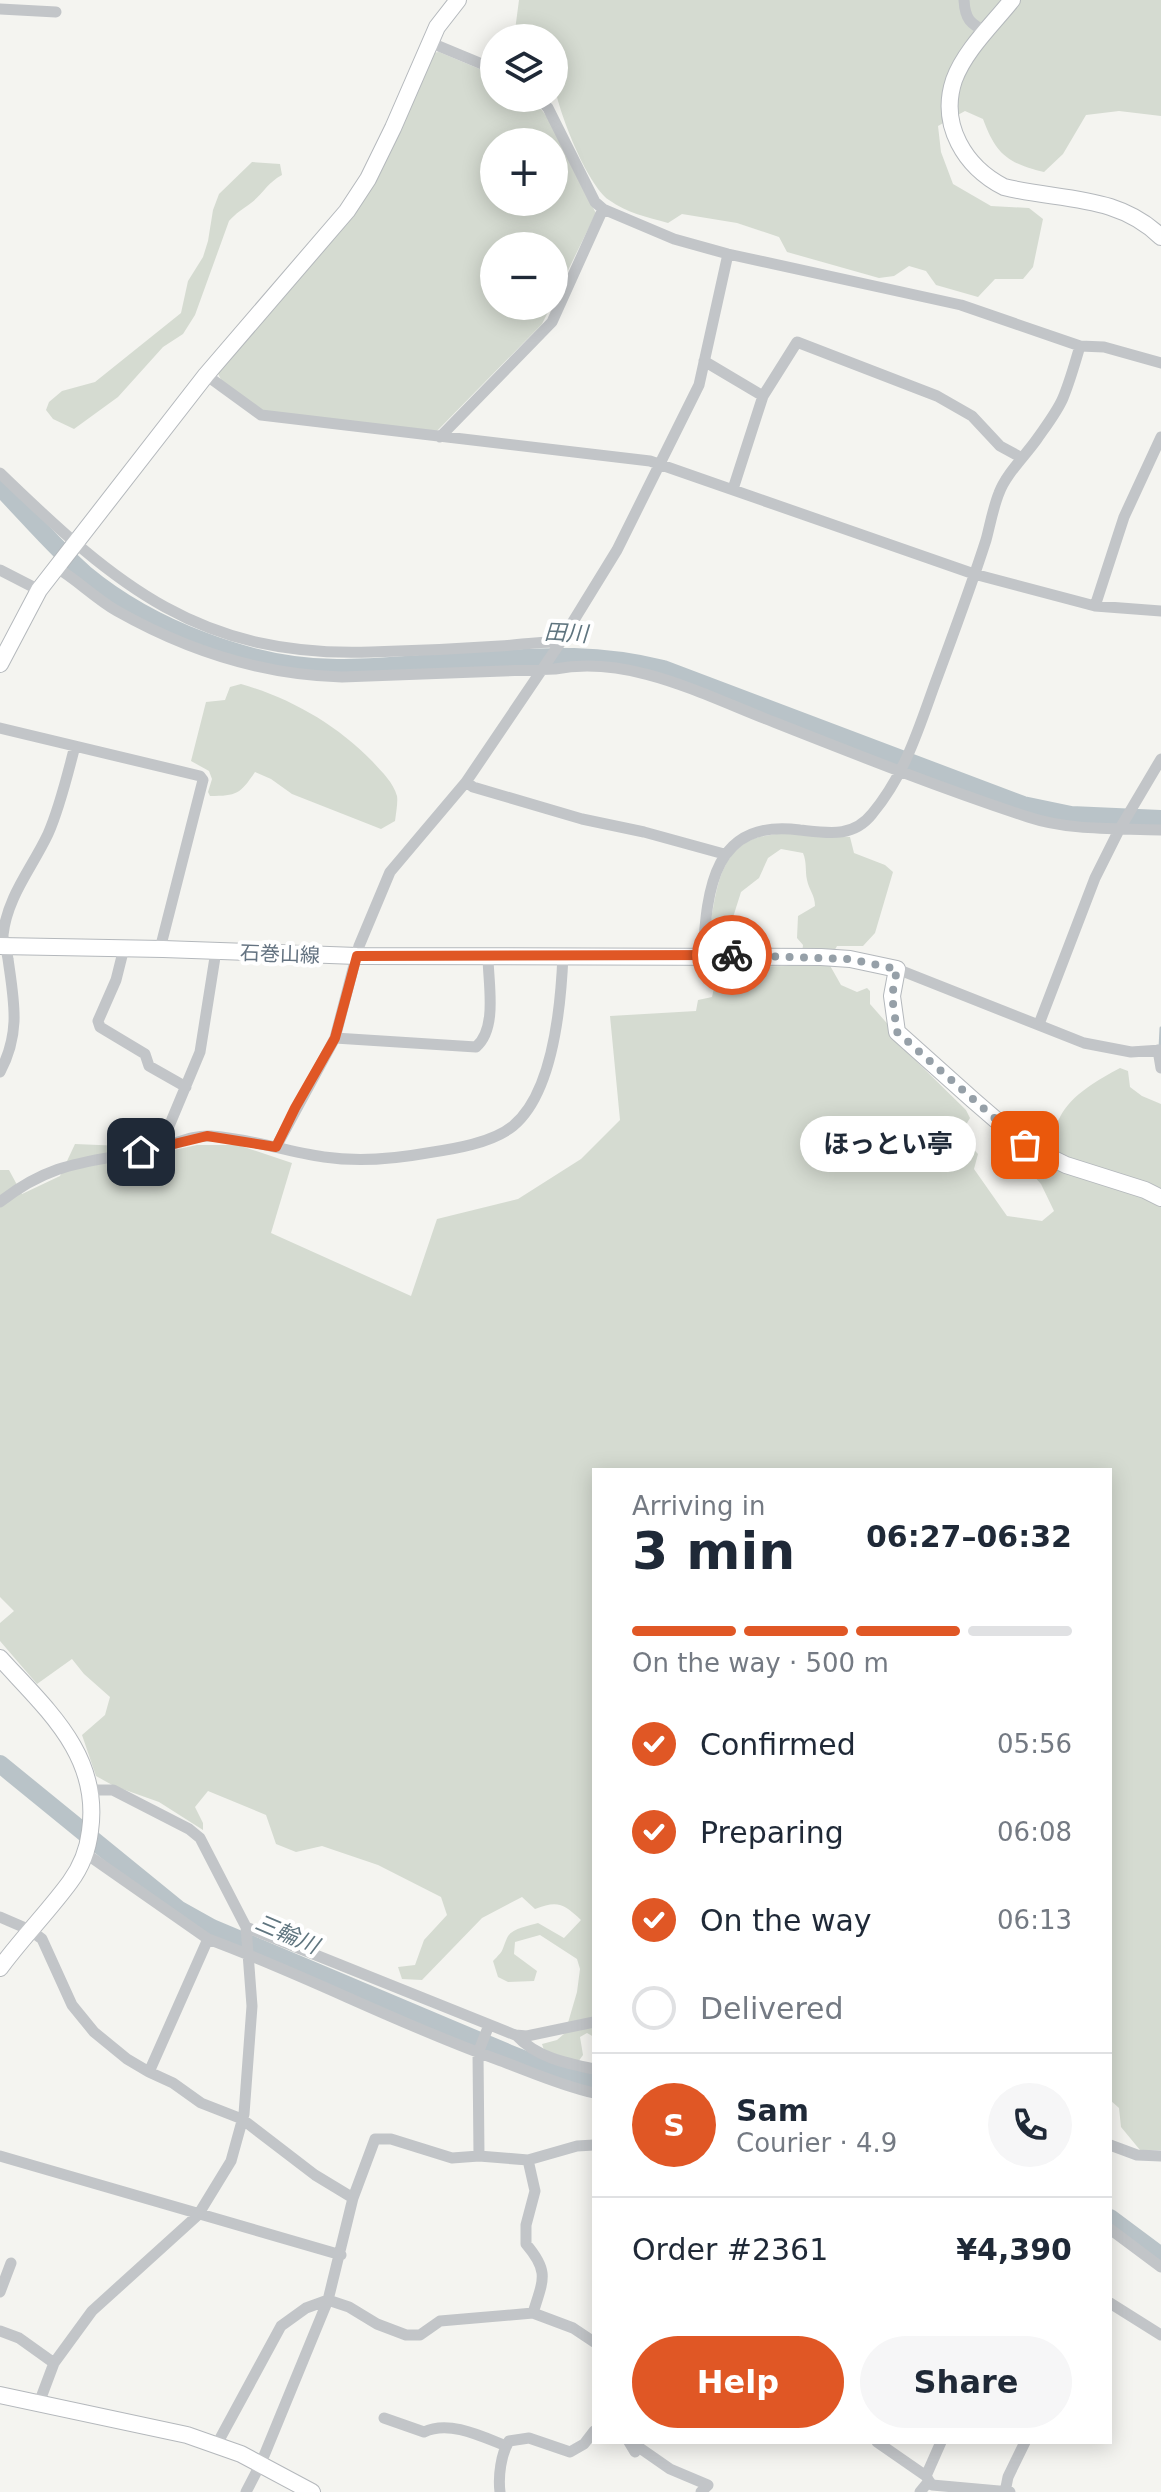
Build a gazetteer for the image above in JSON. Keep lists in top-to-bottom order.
{
  "streets": {
    "street": ["石巻山線"]
  },
  "water": ["田川", "三輪川"],
  "places": ["ほっとい亭"],
  "page": {
    "map_buttons": ["+", "−"],
    "bubble": "ほっとい亭",
    "heading": ["3 min", "Arriving in", "06:27–06:32"],
    "panel": [
      "Sam",
      "Courier · 4.9",
      "Order #2361",
      "¥4,390"
    ],
    "bar": "On the way · 500 m",
    "list": [
      ["Confirmed", "05:56"],
      ["Preparing", "06:08"],
      ["On the way", "06:13"],
      "Delivered"
    ],
    "round": "S",
    "buttons": ["Help", "Share"]
  }
}
